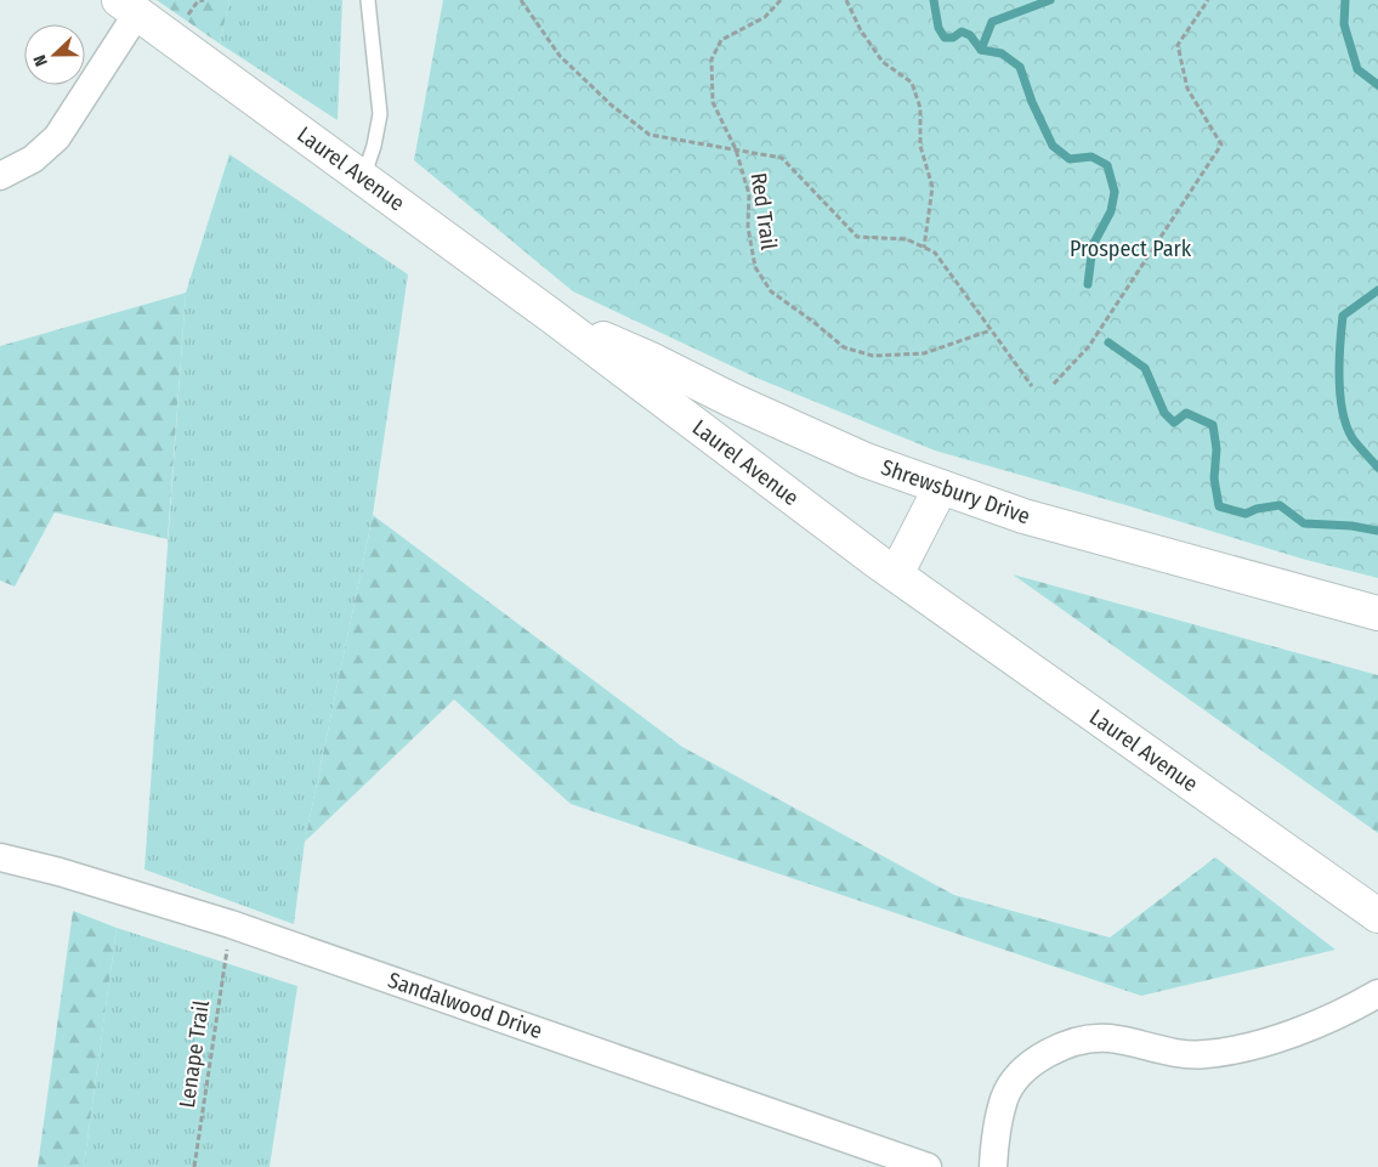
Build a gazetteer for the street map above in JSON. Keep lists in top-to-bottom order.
{
  "streets": {
    "main road": ["Laurel Avenue", "Shrewsbury Drive"],
    "street": ["Sandalwood Drive"],
    "path": ["Red Trail", "Lenape Trail"]
  },
  "crossings": [
    ["Laurel Avenue", "Shrewsbury Drive"]
  ],
  "parks": ["Prospect Park"],
  "north": "left"
}
